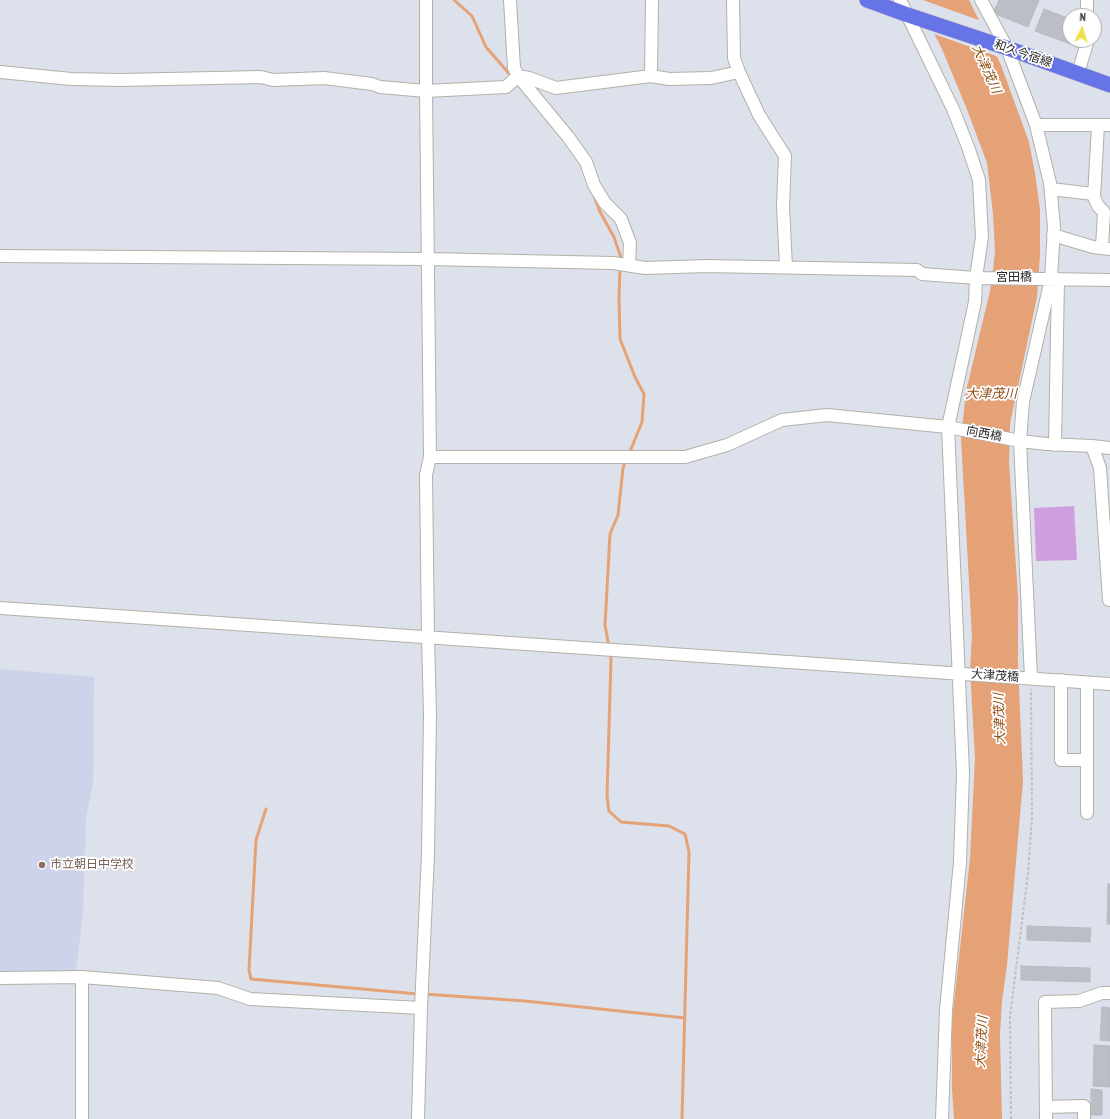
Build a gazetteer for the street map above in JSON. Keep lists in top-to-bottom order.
{
  "streets": {
    "main road": ["和久今宿線"],
    "street": ["宮田橋", "向西橋", "大津茂橋"]
  },
  "water": ["大津茂川"],
  "places": ["市立朝日中学校"],
  "north": "top"
}
